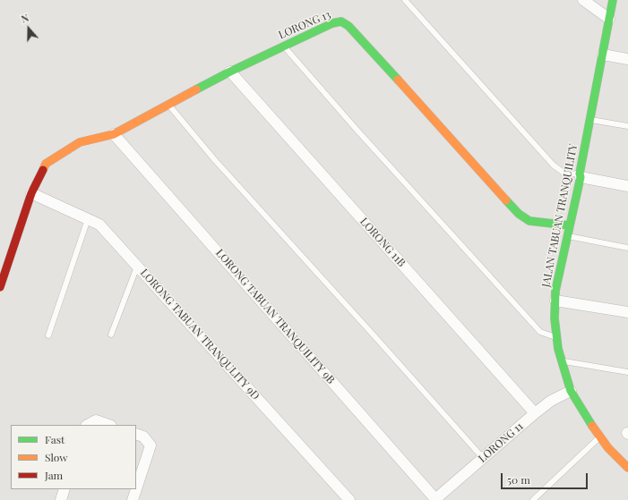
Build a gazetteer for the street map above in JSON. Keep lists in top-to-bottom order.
{
  "streets": {
    "street": [
      "LORONG 13",
      "JALAN TABUAN TRANQUILITY",
      "LORONG 11B",
      "LORONG TABUAN TRANQUILITY 9B",
      "LORONG TABUAN TRANQULITY 9D",
      "LORONG 11"
    ]
  },
  "crossings": [
    ["LORONG 13", "JALAN TABUAN TRANQUILITY"],
    ["LORONG 13", "LORONG 11B"],
    ["LORONG 13", "LORONG TABUAN TRANQUILITY 9B"],
    ["LORONG 13", "LORONG TABUAN TRANQULITY 9D"],
    ["JALAN TABUAN TRANQUILITY", "LORONG 11"],
    ["LORONG 11B", "LORONG 11"],
    ["LORONG TABUAN TRANQUILITY 9B", "LORONG 11"]
  ],
  "legend": ["Fast", "Slow", "Jam"],
  "scale_bar": "50 m",
  "north": "top"
}
